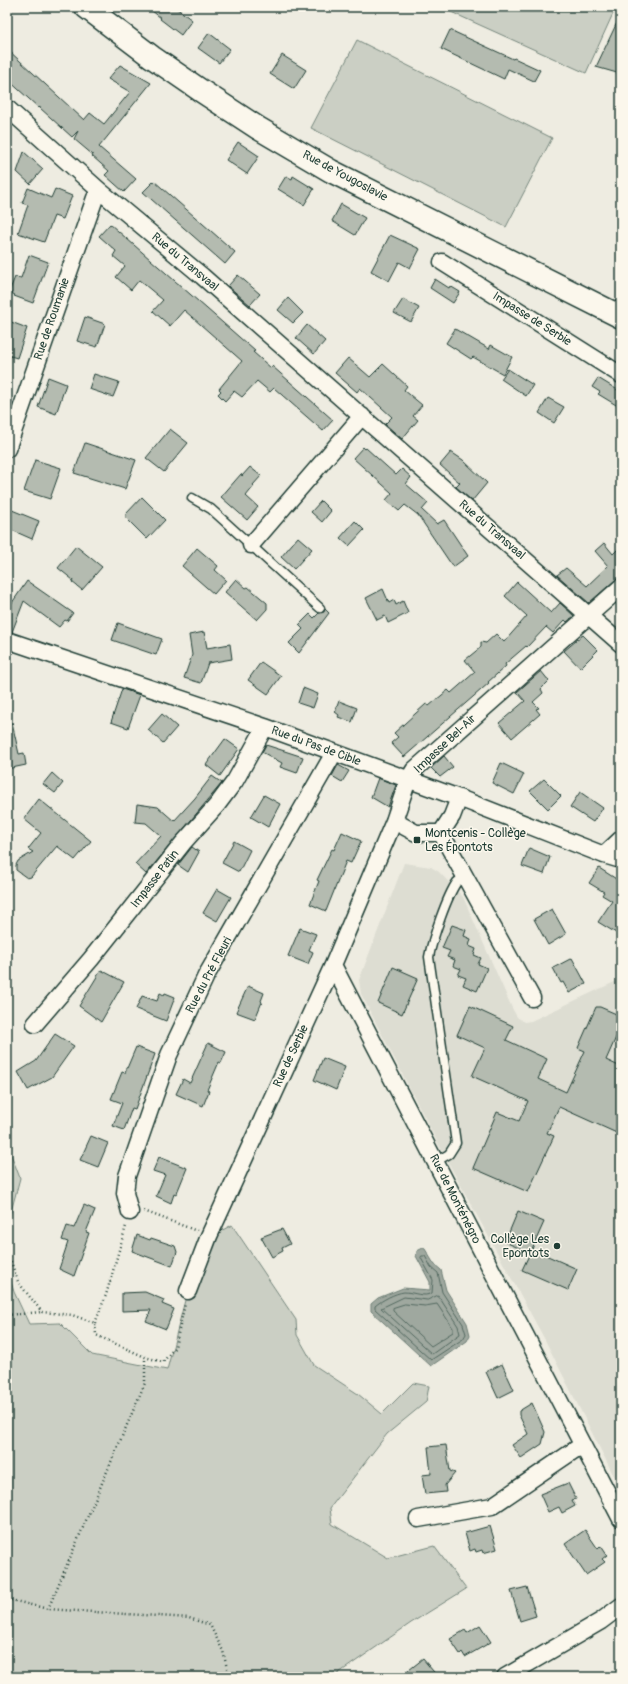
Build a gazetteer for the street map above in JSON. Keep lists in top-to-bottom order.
{
  "streets": {
    "main road": ["Rue de Yougoslavie"],
    "street": [
      "Rue du Transvaal",
      "Rue de Roumanie",
      "Impasse de Serbie",
      "Impasse Bel-Air",
      "Rue du Pas de Cible",
      "Impasse Patin",
      "Rue du Pré Fleuri",
      "Rue de Serbie",
      "Rue de Monténégro"
    ]
  },
  "crossings": [
    ["Rue du Transvaal", "Rue de Roumanie"],
    ["Rue du Transvaal", "Impasse Bel-Air"],
    ["Impasse Bel-Air", "Rue du Pas de Cible"],
    ["Impasse Bel-Air", "Rue de Serbie"],
    ["Rue du Pas de Cible", "Impasse Patin"],
    ["Rue du Pas de Cible", "Rue du Pré Fleuri"],
    ["Rue de Serbie", "Rue de Monténégro"]
  ],
  "places": {
    "transit": ["Montcenis - Collège Les Épontots"],
    "other": ["Collège Les Epontots"]
  }
}
